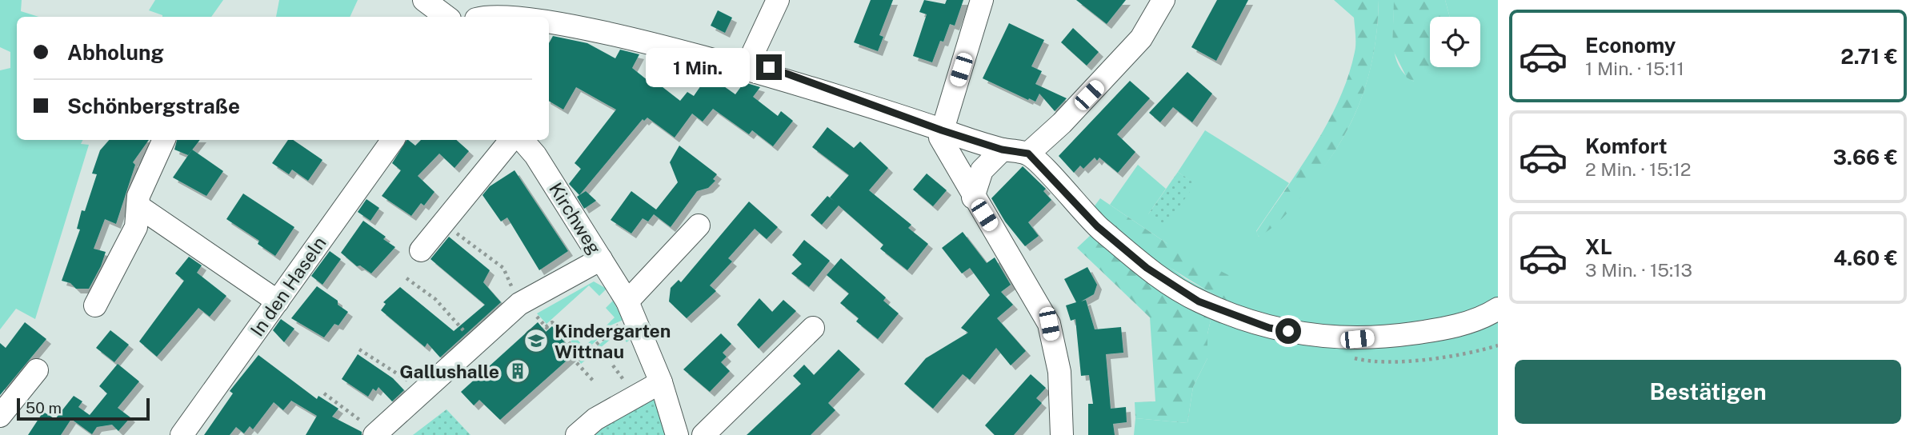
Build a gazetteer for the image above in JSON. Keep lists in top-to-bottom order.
{
  "streets": {
    "street": ["Kirchweg", "In den Haseln"]
  },
  "places": {
    "school or university": ["Kindergarten Wittnau"],
    "building": ["Gallushalle"]
  },
  "scale_bar": "50 m",
  "page": {
    "list": [
      {
        "name": "Economy",
        "note": "1 Min. · 15:11",
        "value": "2.71 €"
      },
      {
        "name": "Komfort",
        "note": "2 Min. · 15:12",
        "value": "3.66 €"
      },
      {
        "name": "XL",
        "note": "3 Min. · 15:13",
        "value": "4.60 €"
      }
    ],
    "banner": ["Abholung", "Schönbergstraße"],
    "bubble": "1 Min.",
    "buttons": "Bestätigen",
    "scale": "50 m"
  }
}
